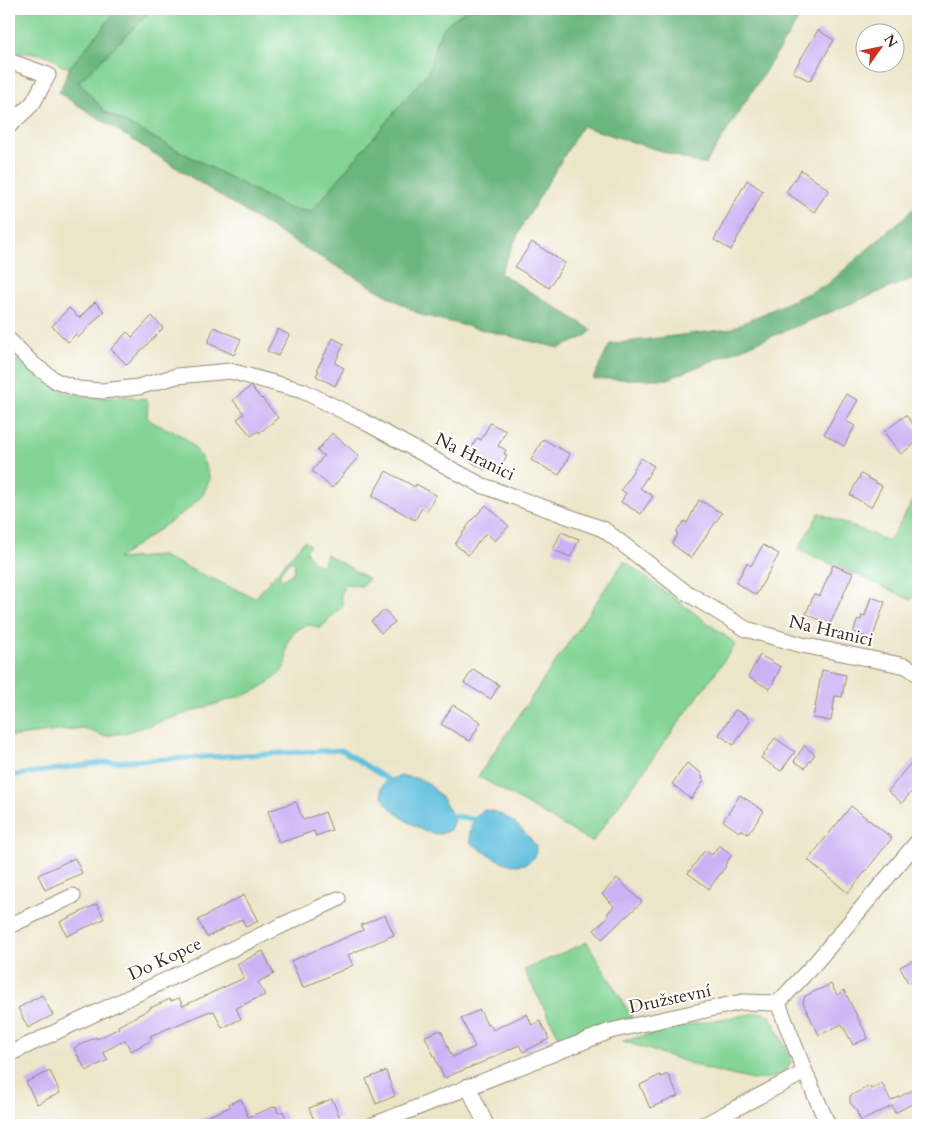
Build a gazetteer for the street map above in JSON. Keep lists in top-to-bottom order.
{
  "streets": {
    "street": ["Na Hranici", "Do Kopce", "Družstevní"]
  },
  "north": "top right"
}
